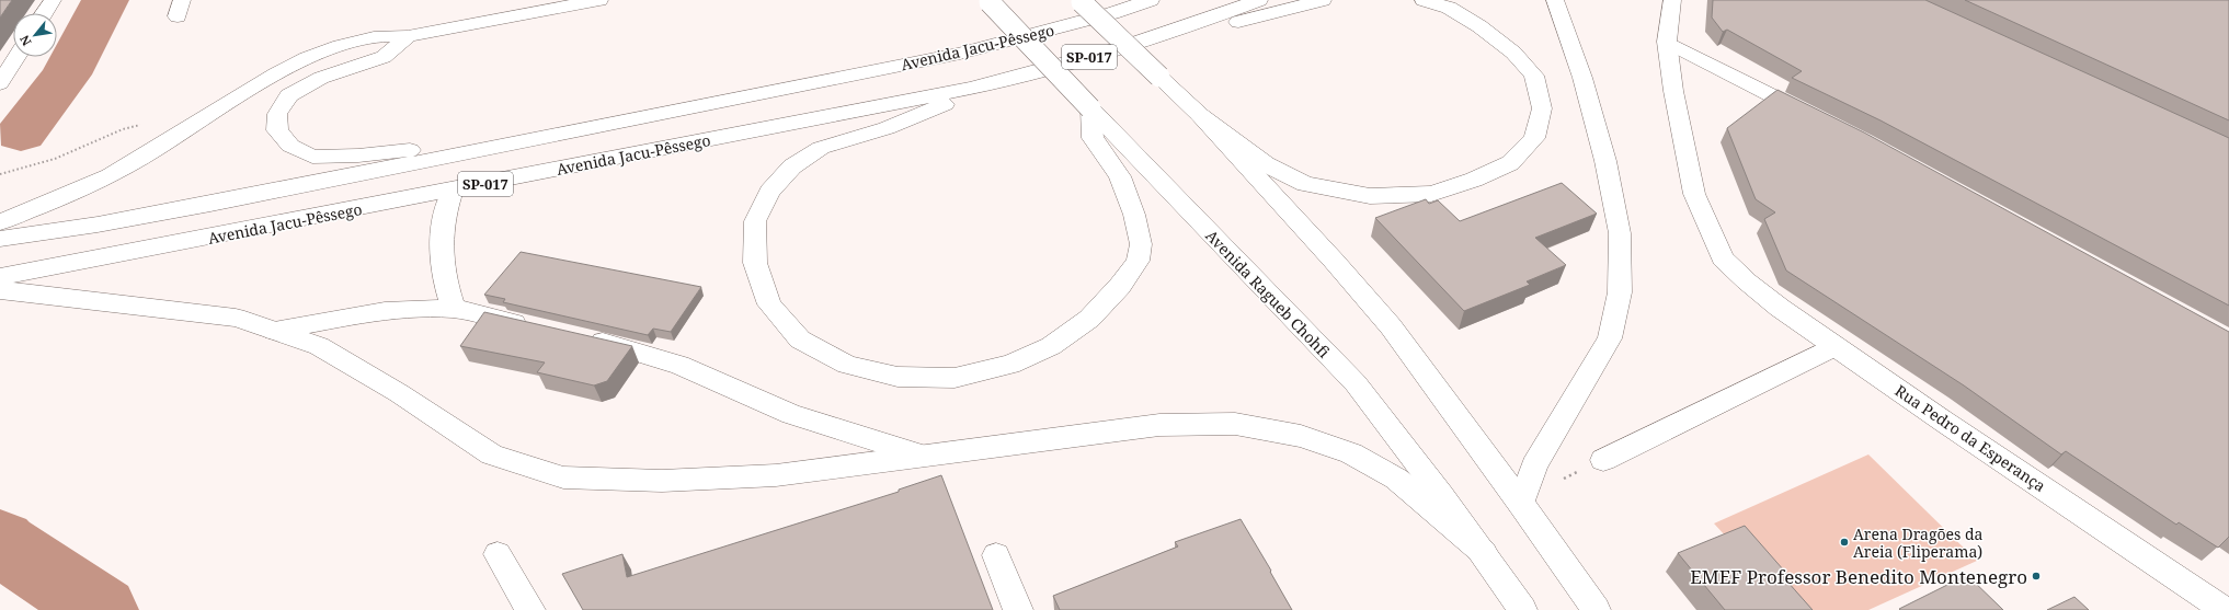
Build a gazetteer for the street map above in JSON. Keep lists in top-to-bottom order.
{
  "streets": {
    "main road": [
      "Avenida Jacu-Pêssego",
      "SP-017",
      "Avenida Ragueb Chohfi",
      "Rua Pedro da Esperança"
    ]
  },
  "places": ["Arena Dragões da Areia (Fliperama)", "EMEF Professor Benedito Montenegro"],
  "north": "bottom left"
}
